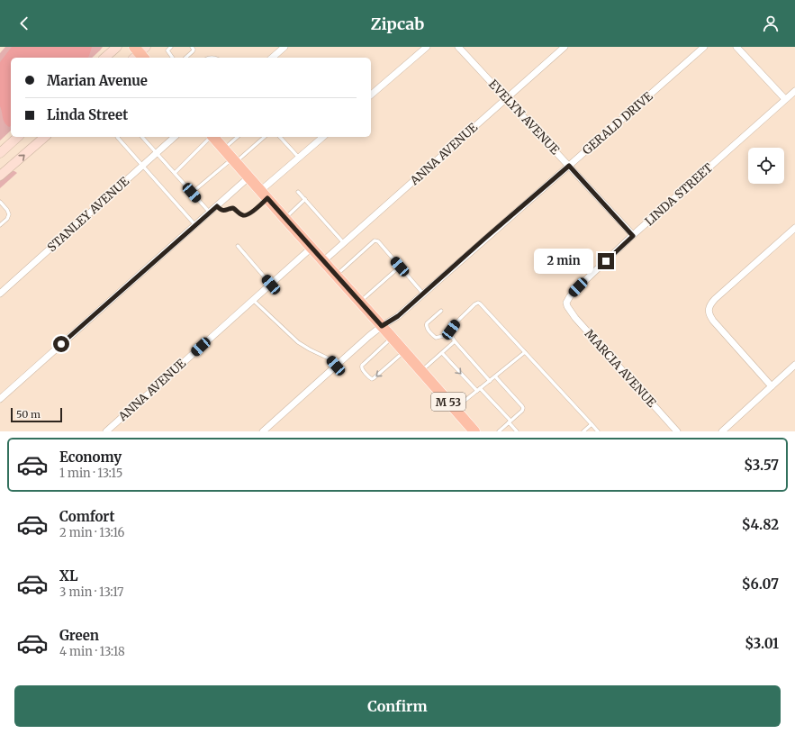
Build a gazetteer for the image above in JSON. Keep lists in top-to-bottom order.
{
  "streets": {
    "main road": ["M 53"],
    "street": [
      "EVELYN AVENUE",
      "GERALD DRIVE",
      "ANNA AVENUE",
      "LINDA STREET",
      "STANLEY AVENUE",
      "MARCIA AVENUE"
    ]
  },
  "crossings": [
    ["EVELYN AVENUE", "GERALD DRIVE"],
    ["EVELYN AVENUE", "ANNA AVENUE"],
    ["EVELYN AVENUE", "LINDA STREET"],
    ["GERALD DRIVE", "M 53"],
    ["ANNA AVENUE", "M 53"],
    ["LINDA STREET", "MARCIA AVENUE"]
  ],
  "scale_bar": "50 m",
  "page": {
    "header": "Zipcab",
    "banner": ["Marian Avenue", "Linda Street"],
    "bubble": "2 min",
    "scale": "50 m",
    "list": [
      {
        "name": "Economy",
        "note": "1 min · 13:15",
        "value": "$3.57"
      },
      {
        "name": "Comfort",
        "note": "2 min · 13:16",
        "value": "$4.82"
      },
      {
        "name": "XL",
        "note": "3 min · 13:17",
        "value": "$6.07"
      },
      {
        "name": "Green",
        "note": "4 min · 13:18",
        "value": "$3.01"
      }
    ],
    "buttons": "Confirm"
  }
}
